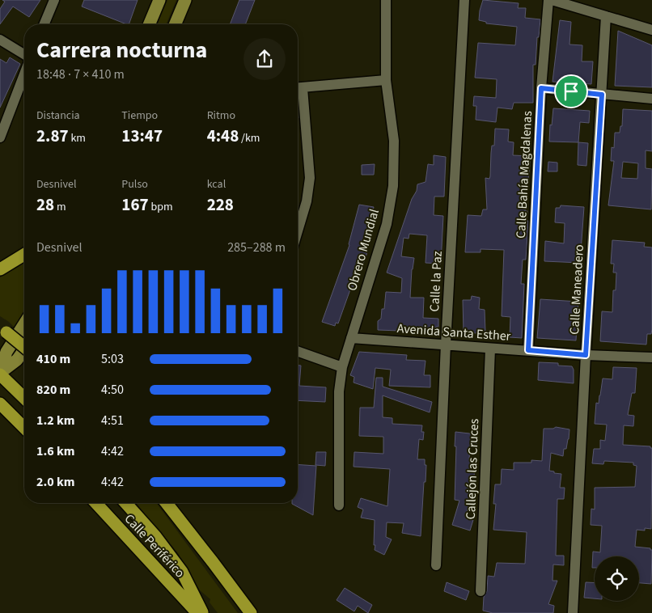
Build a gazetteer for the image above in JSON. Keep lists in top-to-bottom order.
{
  "streets": {
    "highway": ["Calle Periférico"],
    "street": [
      "Calle Bahía Magdalenas",
      "Obrero Mundial",
      "Calle la Paz",
      "Calle Maneadero",
      "Avenida Santa Esther",
      "Callejón las Cruces"
    ]
  },
  "crossings": [
    ["Calle Bahía Magdalenas", "Avenida Santa Esther"],
    ["Obrero Mundial", "Avenida Santa Esther"],
    ["Calle la Paz", "Avenida Santa Esther"],
    ["Calle Maneadero", "Avenida Santa Esther"],
    ["Avenida Santa Esther", "Callejón las Cruces"]
  ],
  "page": {
    "heading": ["Carrera nocturna", "18:48 · 7 × 410 m"],
    "stats": [
      ["Distancia", "2.87 km"],
      ["Tiempo", "13:47"],
      ["Ritmo", "4:48 /km"],
      ["Desnivel", "28 m"],
      ["Pulso", "167 bpm"],
      ["kcal", "228"]
    ],
    "chart": ["Desnivel", "285–288 m"],
    "list": [
      {
        "name": "410 m",
        "note": "5:03"
      },
      {
        "name": "820 m",
        "note": "4:50"
      },
      {
        "name": "1.2 km",
        "note": "4:51"
      },
      {
        "name": "1.6 km",
        "note": "4:42"
      },
      {
        "name": "2.0 km",
        "note": "4:42"
      }
    ]
  }
}
